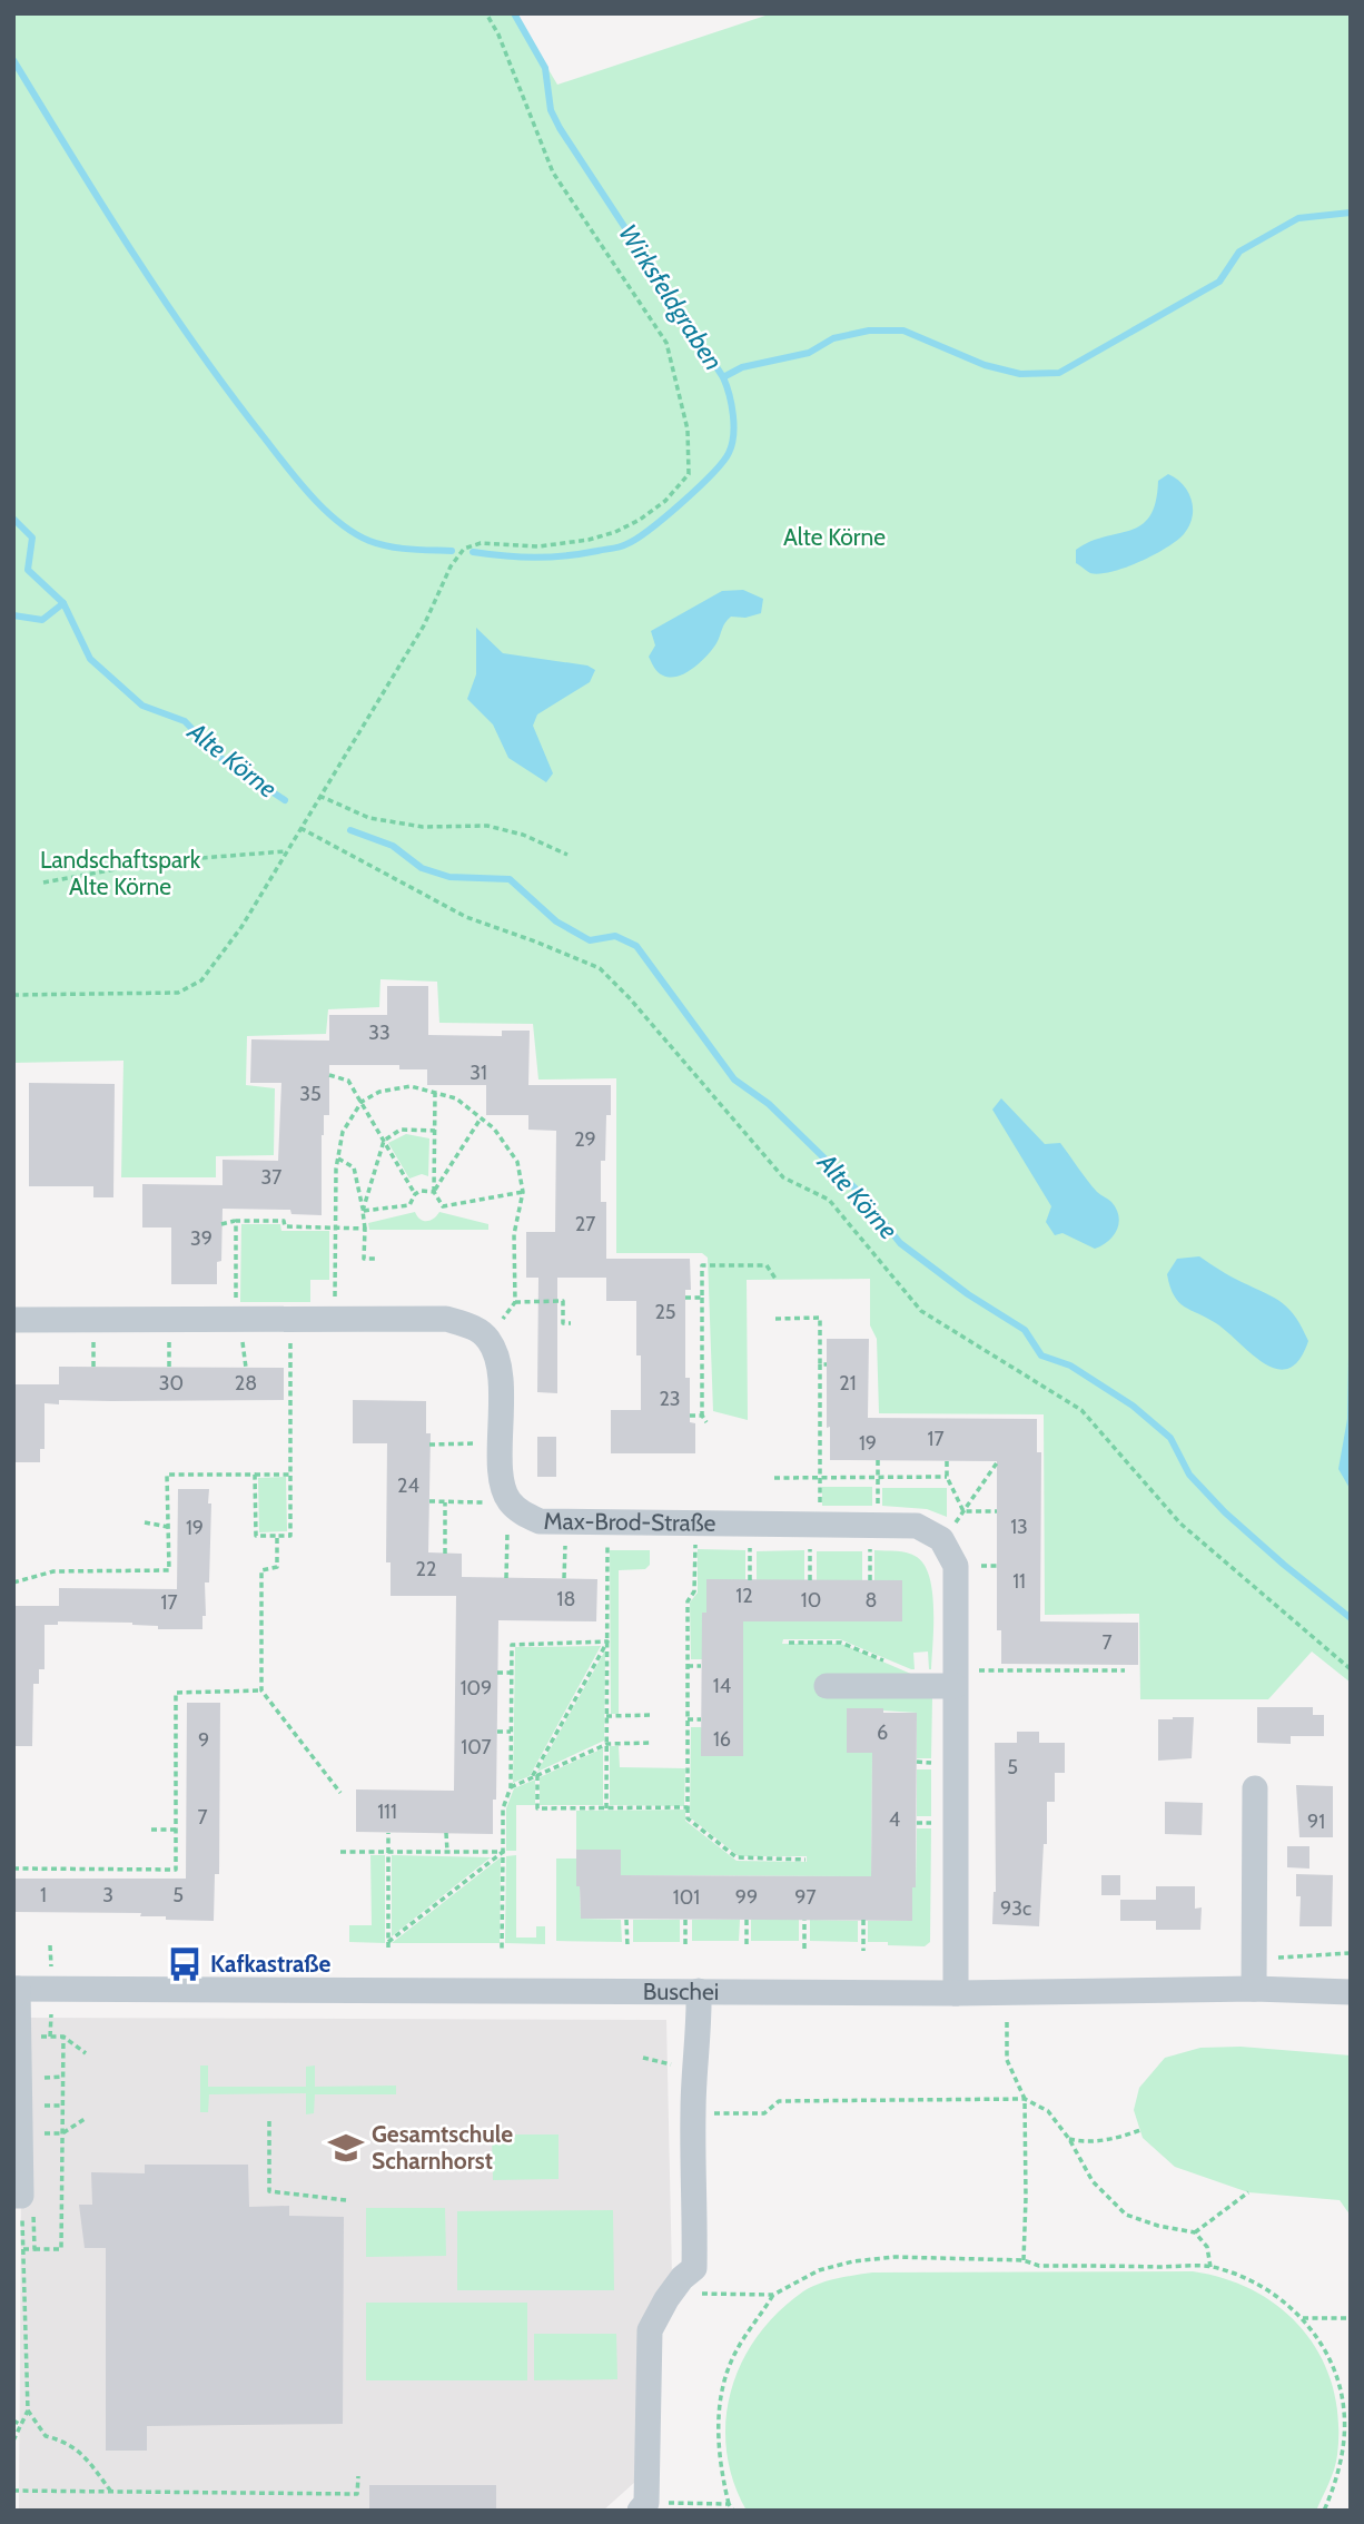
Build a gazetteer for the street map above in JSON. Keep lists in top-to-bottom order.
{
  "streets": {
    "street": ["Max-Brod-Straße", "Buschei"]
  },
  "water": ["Wirksfeldgraben", "Alte Körne"],
  "parks": ["Alte Körne", "Landschaftspark Alte Körne"],
  "places": {
    "bus stop": ["Kafkastraße"],
    "school or university": ["Gesamtschule Scharnhorst"]
  },
  "house_numbers": [
    "33",
    "31",
    "35",
    "29",
    "37",
    "27",
    "39",
    "25",
    "30",
    "28",
    "21",
    "23",
    "17",
    "19",
    "24",
    "13",
    "19",
    "22",
    "11",
    "12",
    "18",
    "10",
    "8",
    "17",
    "7",
    "14",
    "109",
    "6",
    "16",
    "9",
    "107",
    "5",
    "111",
    "7",
    "4",
    "91",
    "1",
    "3",
    "5",
    "101",
    "99",
    "97",
    "93c"
  ]
}
